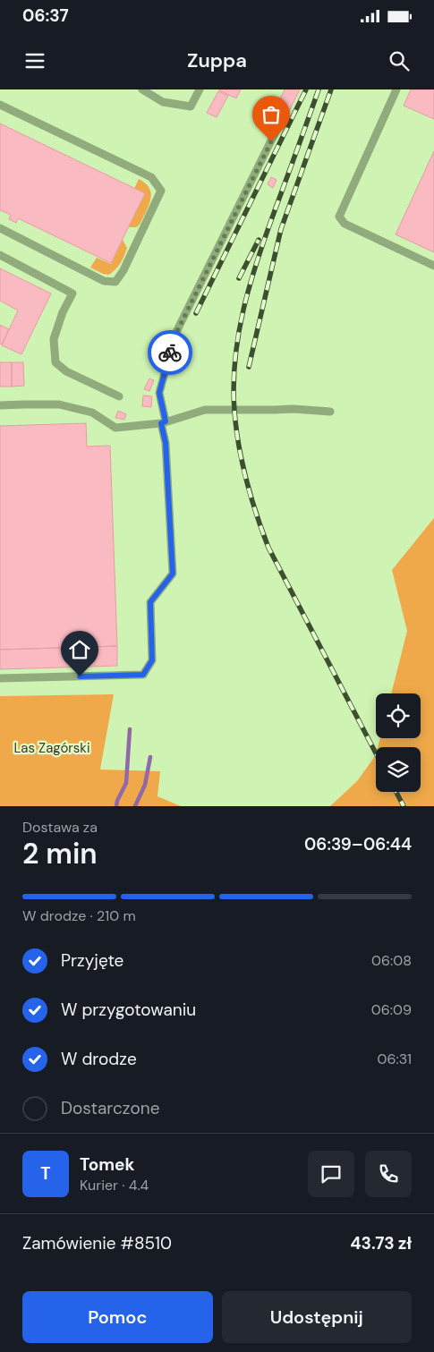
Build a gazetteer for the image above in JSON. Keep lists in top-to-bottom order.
{
  "parks": ["Las Zagórski"],
  "page": {
    "status": "06:37",
    "header": "Zuppa",
    "heading": ["2 min", "Dostawa za", "06:39–06:44"],
    "panel": [
      "Tomek",
      "Kurier · 4.4",
      "Zamówienie #8510",
      "43.73 zł"
    ],
    "bar": "W drodze · 210 m",
    "list": [
      ["Przyjęte", "06:08"],
      ["W przygotowaniu", "06:09"],
      ["W drodze", "06:31"],
      "Dostarczone"
    ],
    "round": "T",
    "buttons": ["Pomoc", "Udostępnij"]
  }
}
